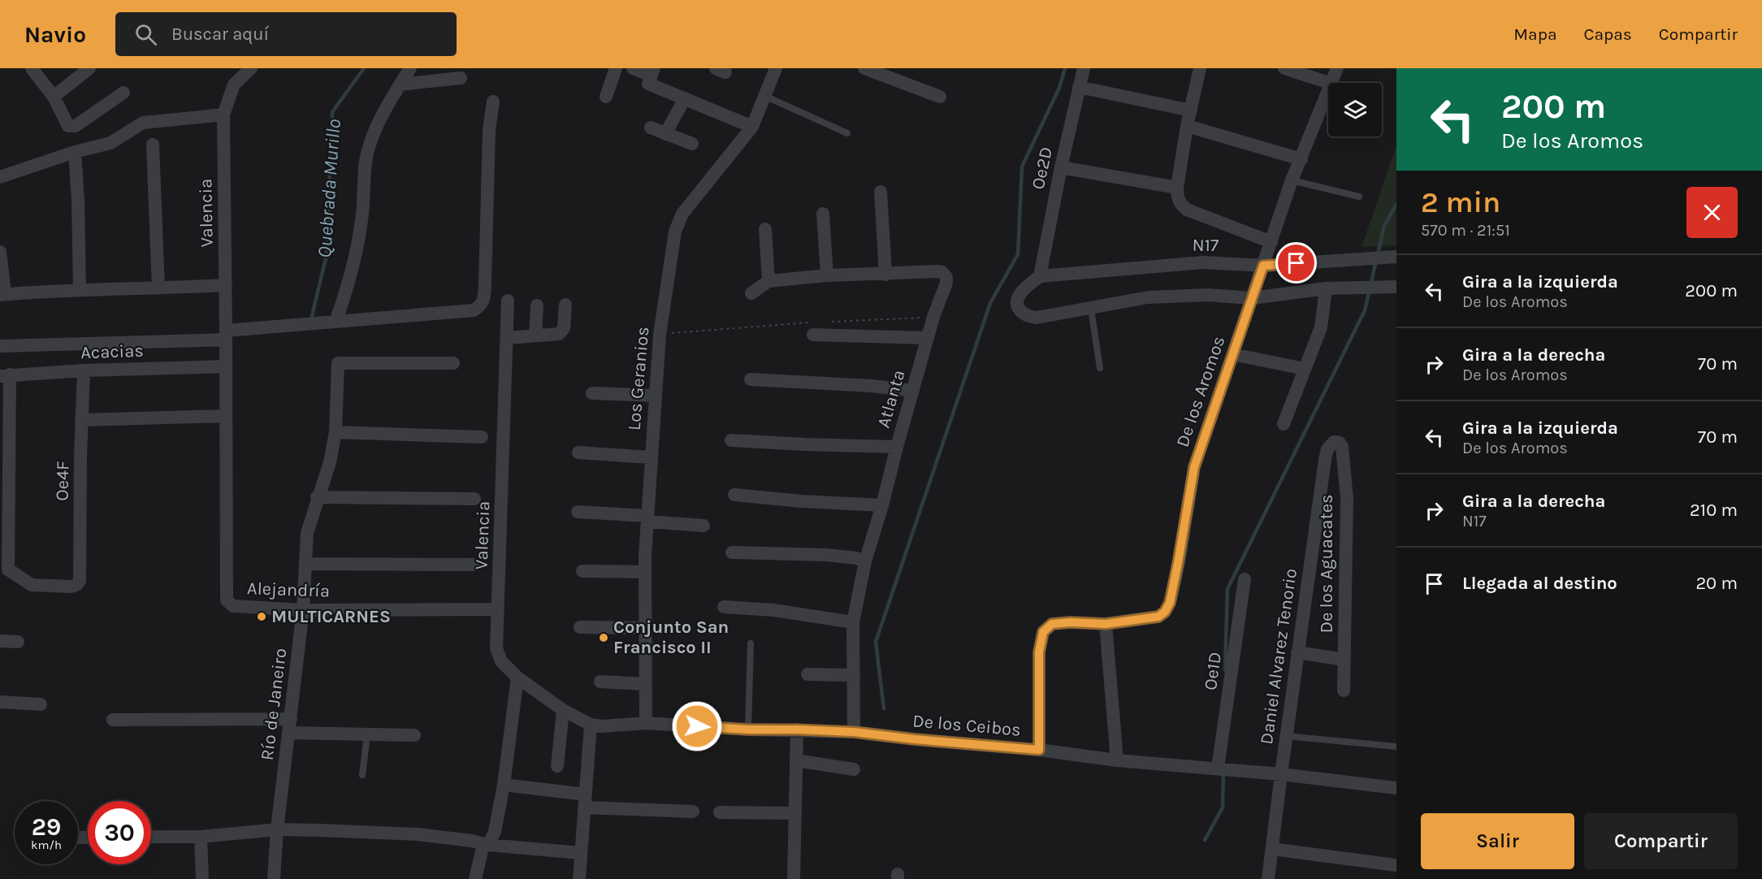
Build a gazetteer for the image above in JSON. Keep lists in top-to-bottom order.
{
  "streets": {
    "street": [
      "Oe2D",
      "Valencia",
      "N17",
      "Acacias",
      "Los Geranios",
      "De los Aromos",
      "Atlanta",
      "Oe4F",
      "De los Aguacates",
      "Alejandría",
      "Daniel Alvarez Tenorio",
      "Oe1D",
      "Río de Janeiro",
      "De los Ceibos"
    ]
  },
  "crossings": [
    ["Oe2D", "N17"],
    ["Valencia", "Acacias"],
    ["Valencia", "Alejandría"],
    ["Valencia", "De los Ceibos"],
    ["N17", "De los Aromos"],
    ["Acacias", "Oe4F"],
    ["Acacias", "Alejandría"],
    ["Los Geranios", "De los Ceibos"],
    ["De los Aromos", "De los Ceibos"],
    ["Atlanta", "De los Ceibos"],
    ["De los Aguacates", "Daniel Alvarez Tenorio"],
    ["Alejandría", "Río de Janeiro"],
    ["Daniel Alvarez Tenorio", "De los Ceibos"],
    ["Oe1D", "De los Ceibos"]
  ],
  "water": ["Quebrada Murillo"],
  "places": ["MULTICARNES", "Conjunto San Francisco II"],
  "page": {
    "header": "Navio",
    "search": "Buscar aquí",
    "nav": ["Mapa", "Capas", "Compartir"],
    "turn": ["200 m", "De los Aromos"],
    "heading": ["2 min", "570 m · 21:51"],
    "list": [
      {
        "name": "Gira a la izquierda",
        "note": "De los Aromos",
        "value": "200 m"
      },
      {
        "name": "Gira a la derecha",
        "note": "De los Aromos",
        "value": "70 m"
      },
      {
        "name": "Gira a la izquierda",
        "note": "De los Aromos",
        "value": "70 m"
      },
      {
        "name": "Gira a la derecha",
        "note": "N17",
        "value": "210 m"
      },
      {
        "name": "Llegada al destino",
        "value": "20 m"
      }
    ],
    "speed": "29 km/h",
    "limit": "30",
    "buttons": ["Salir", "Compartir"]
  }
}
